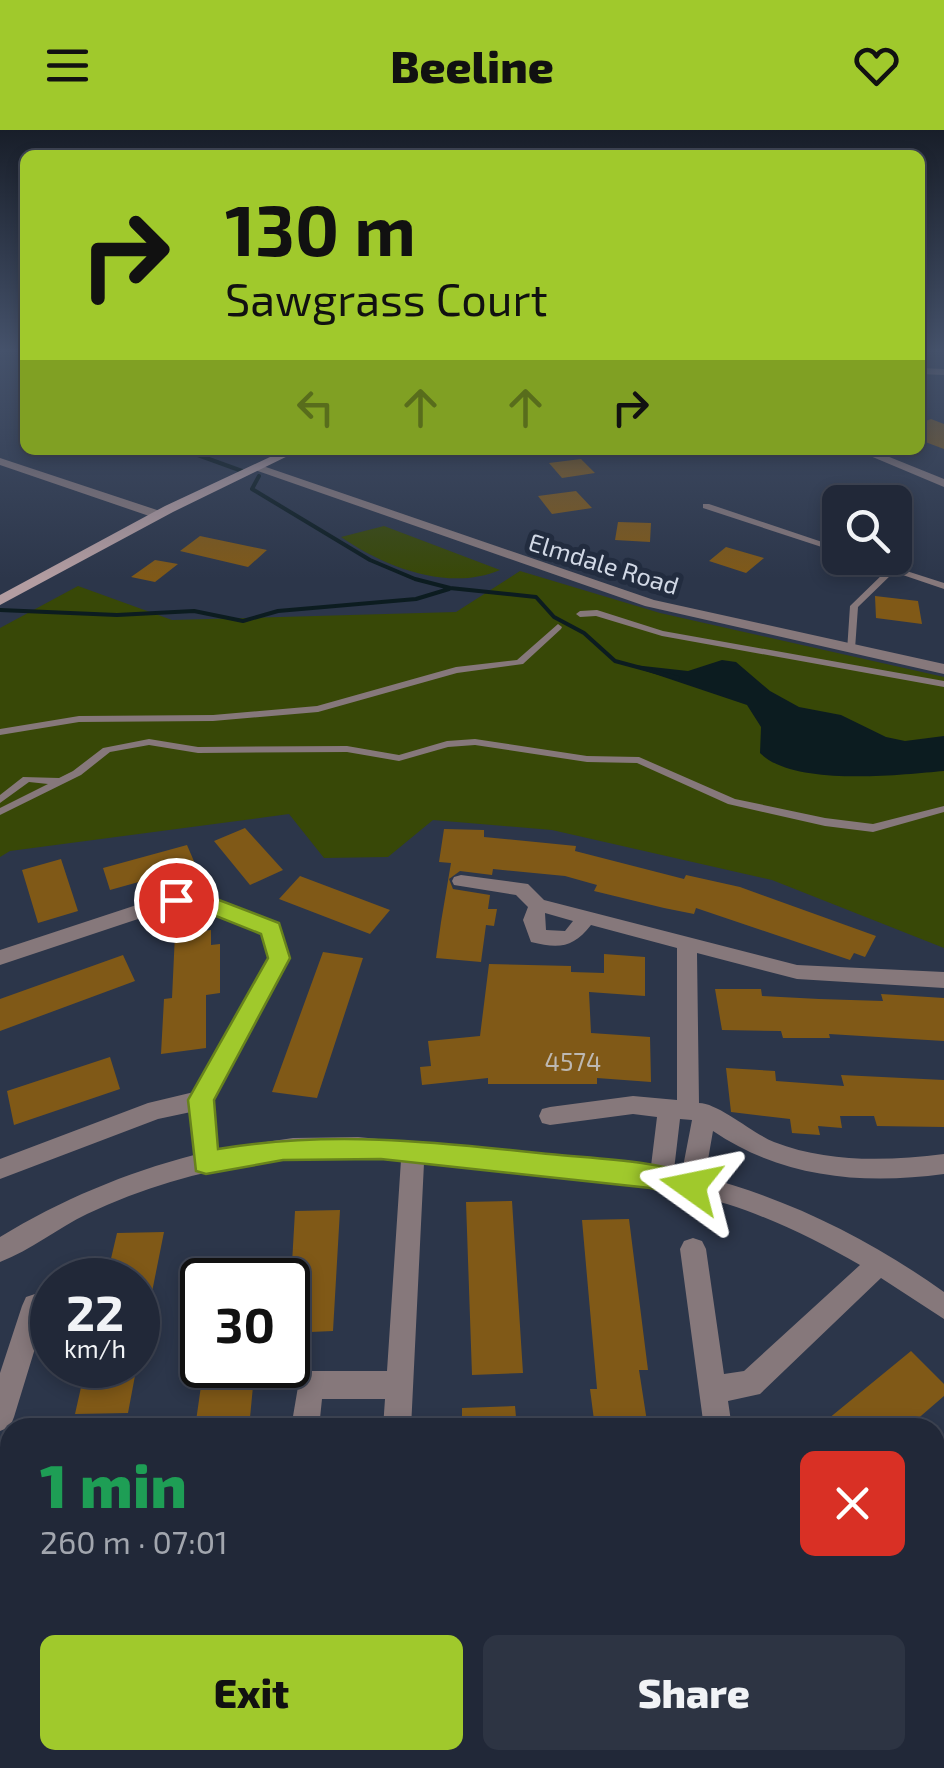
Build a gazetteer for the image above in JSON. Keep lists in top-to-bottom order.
{
  "streets": {
    "street": ["Elmdale Road"]
  },
  "house_numbers": ["4574"],
  "page": {
    "header": "Beeline",
    "turn": ["130 m", "Sawgrass Court"],
    "speed": "22 km/h",
    "limit": "30",
    "heading": ["1 min", "260 m · 07:01"],
    "buttons": ["Exit", "Share"]
  }
}
